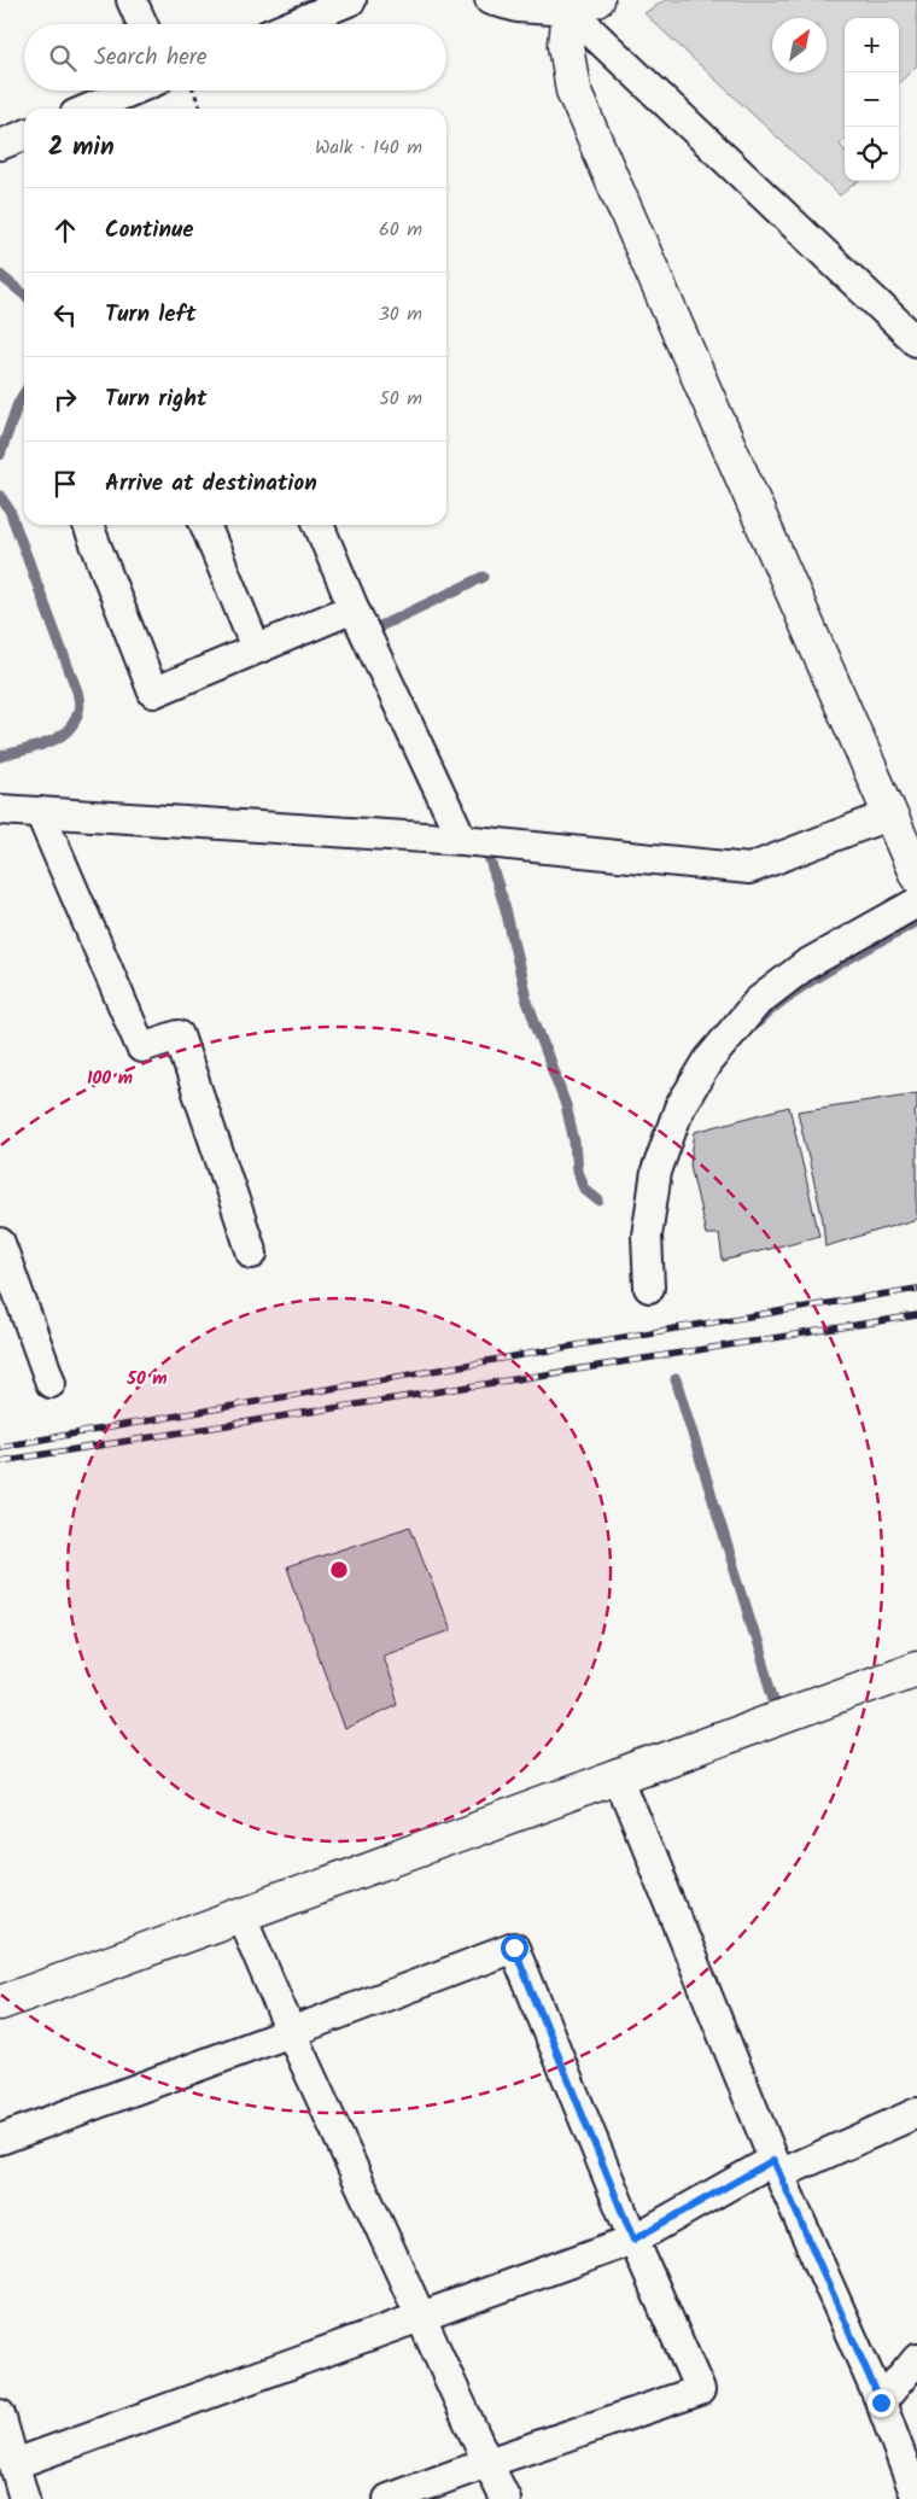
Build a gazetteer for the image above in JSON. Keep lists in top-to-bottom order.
{
  "north": "top right",
  "page": {
    "map_buttons": ["+", "−"],
    "search": "Search here",
    "heading": ["2 min", "Walk · 140 m"],
    "list": [
      ["Continue", "60 m"],
      ["Turn left", "30 m"],
      ["Turn right", "50 m"],
      "Arrive at destination"
    ]
  },
  "rings": ["100 m", "50 m"]
}
